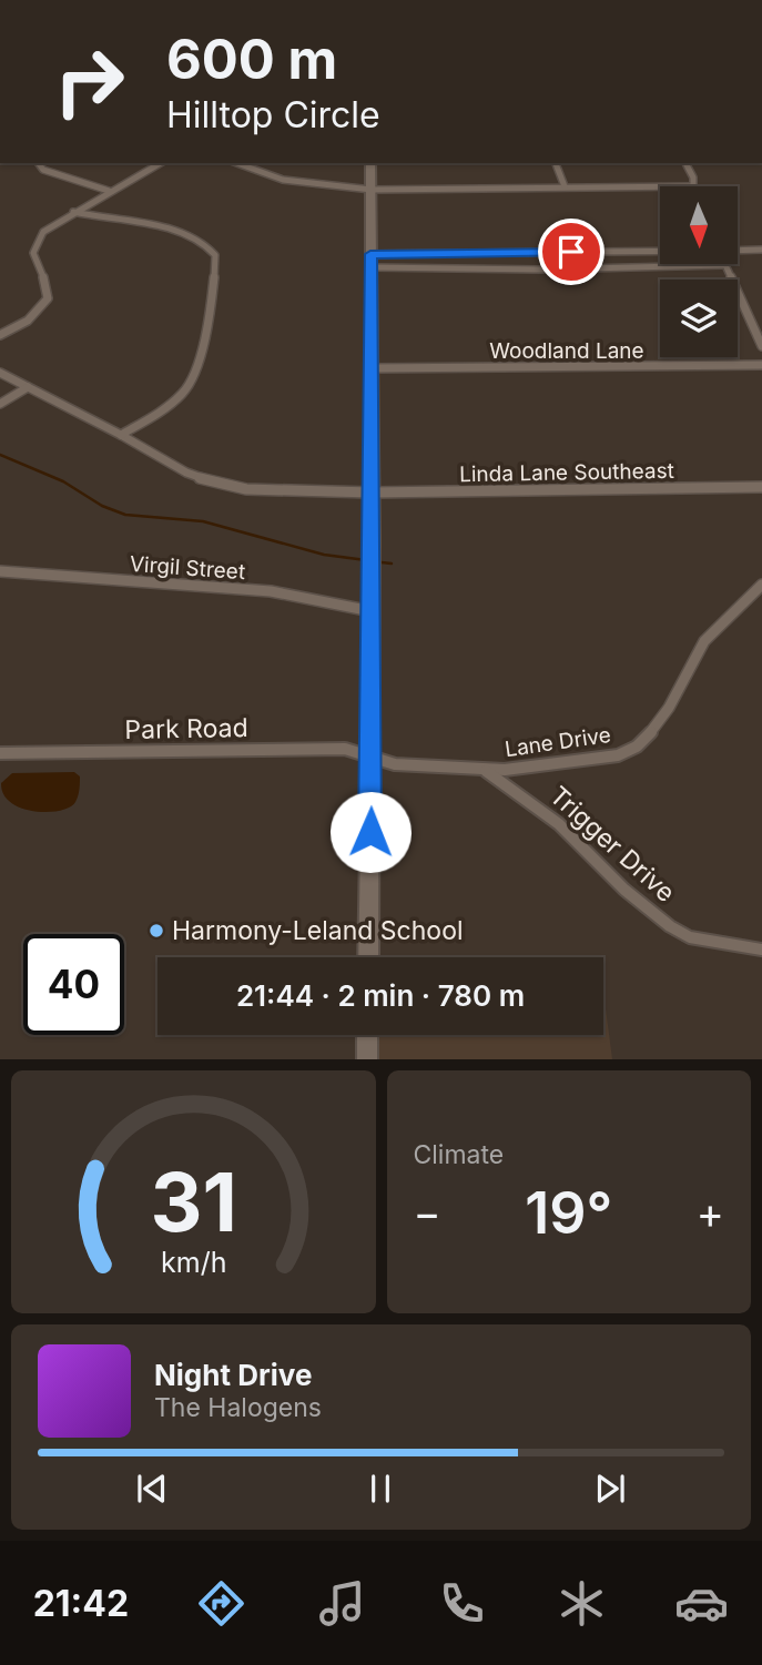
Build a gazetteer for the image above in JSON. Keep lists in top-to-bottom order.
{
  "streets": {
    "street": [
      "Woodland Lane",
      "Linda Lane Southeast",
      "Virgil Street",
      "Park Road",
      "Lane Drive",
      "Trigger Drive"
    ]
  },
  "crossings": [
    ["Park Road", "Lane Drive"],
    ["Lane Drive", "Trigger Drive"]
  ],
  "places": ["Harmony-Leland School"],
  "north": "bottom",
  "page": {
    "turn": ["600 m", "Hilltop Circle"],
    "limit": "40",
    "trip": "21:44 · 2 min · 780 m",
    "tile": "Climate",
    "heat": ["−", "19°", "+"],
    "song": ["Night Drive", "The Halogens"],
    "tabs": "21:42",
    "gauge": ["31", "km/h"]
  }
}
